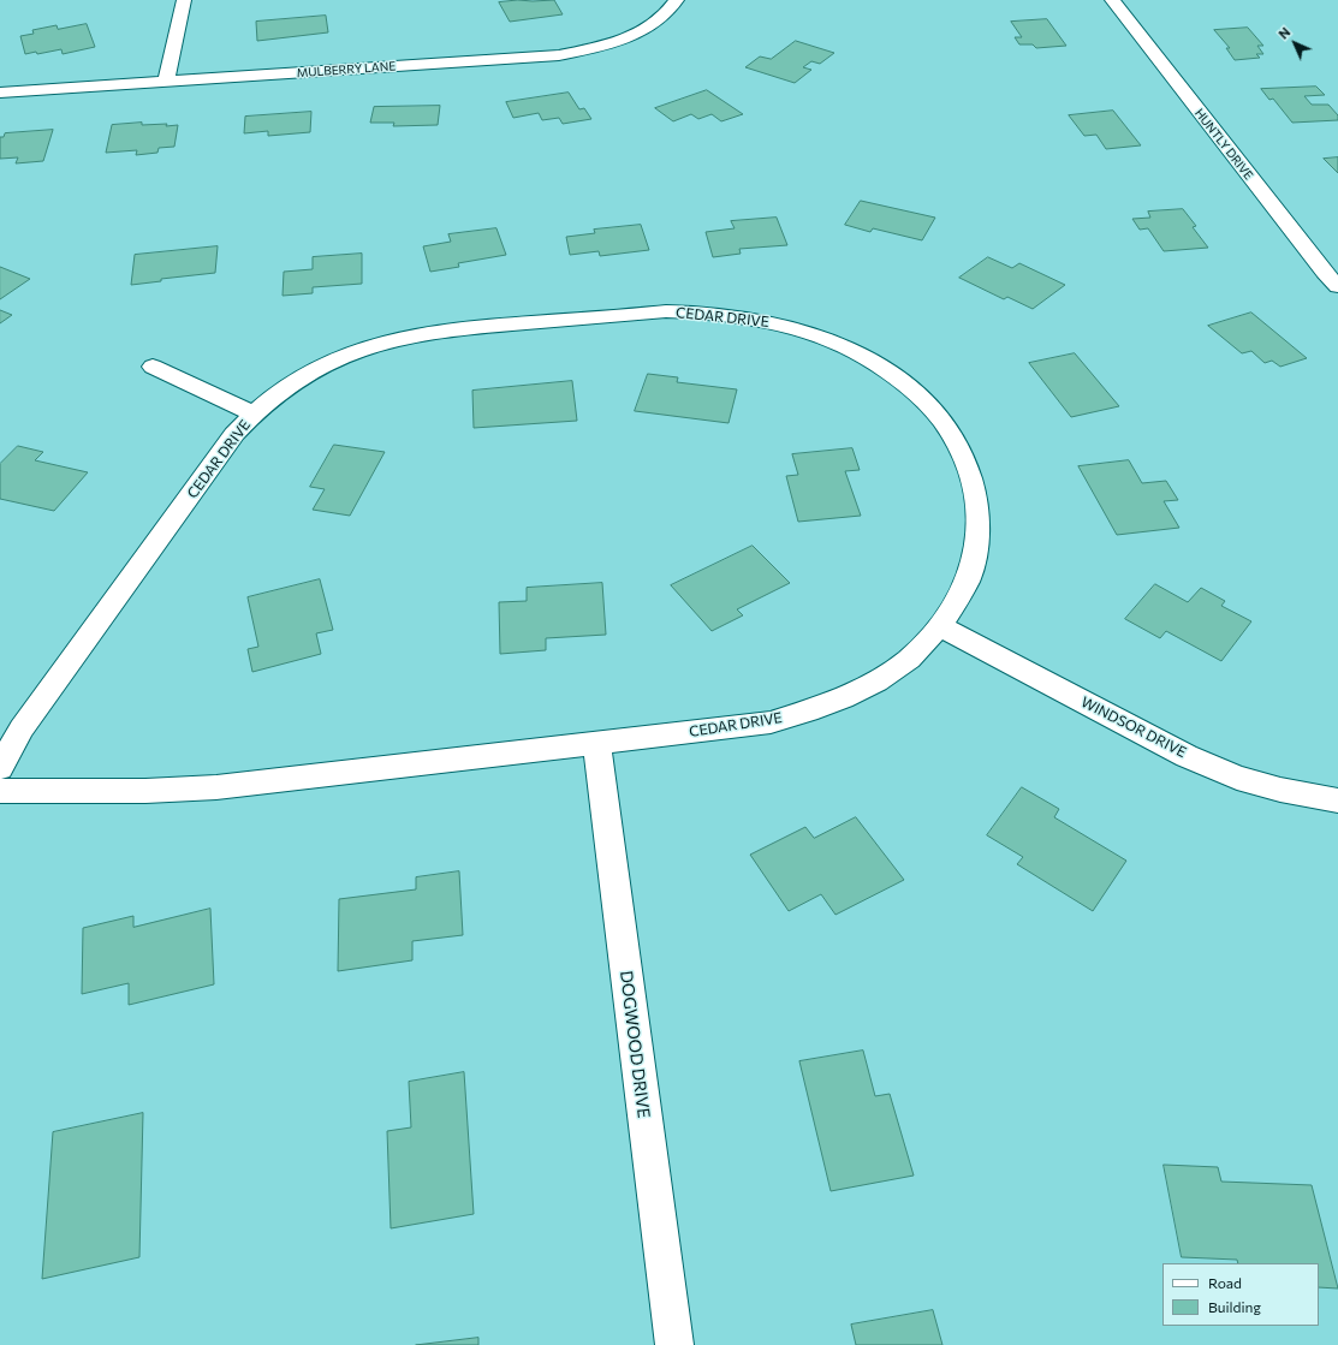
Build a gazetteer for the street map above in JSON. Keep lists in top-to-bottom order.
{
  "streets": {
    "street": [
      "MULBERRY LANE",
      "HUNTLY DRIVE",
      "CEDAR DRIVE",
      "WINDSOR DRIVE",
      "DOGWOOD DRIVE"
    ]
  },
  "crossings": [
    ["CEDAR DRIVE", "WINDSOR DRIVE"],
    ["CEDAR DRIVE", "DOGWOOD DRIVE"]
  ],
  "legend": ["Road", "Building"],
  "north": "top left"
}
